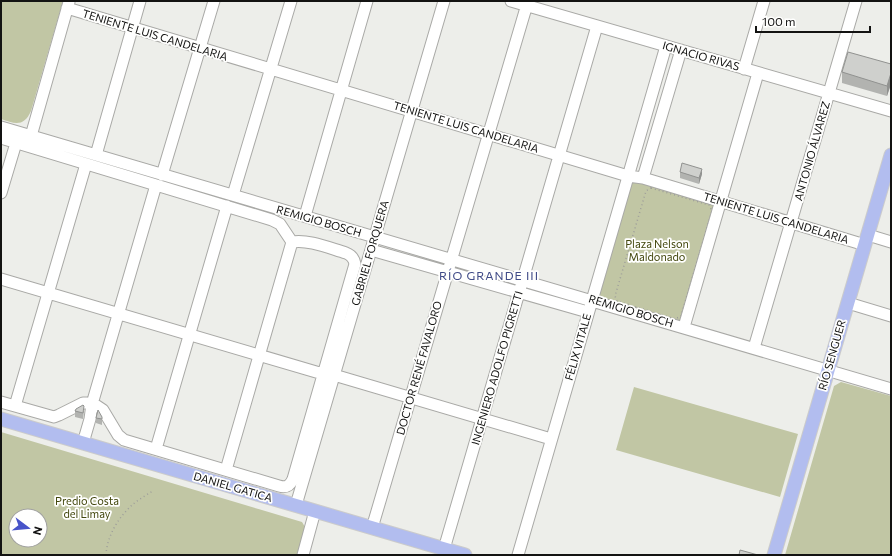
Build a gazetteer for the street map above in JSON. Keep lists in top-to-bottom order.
{
  "streets": {
    "main road": ["RÍO SENGUER", "DANIEL GATICA"],
    "street": [
      "TENIENTE LUIS CANDELARIA",
      "IGNACIO RIVAS",
      "ANTONIO ÁLVAREZ",
      "REMIGIO BOSCH",
      "GABRIEL FORQUERA",
      "FÉLIX VITALE",
      "DOCTOR RENÉ FAVALORO",
      "INGENIERO ADOLFO PIGRETTI"
    ]
  },
  "crossings": [
    ["TENIENTE LUIS CANDELARIA", "ANTONIO ÁLVAREZ"],
    ["TENIENTE LUIS CANDELARIA", "GABRIEL FORQUERA"],
    ["TENIENTE LUIS CANDELARIA", "FÉLIX VITALE"],
    ["TENIENTE LUIS CANDELARIA", "RÍO SENGUER"],
    ["TENIENTE LUIS CANDELARIA", "DOCTOR RENÉ FAVALORO"],
    ["TENIENTE LUIS CANDELARIA", "INGENIERO ADOLFO PIGRETTI"],
    ["IGNACIO RIVAS", "ANTONIO ÁLVAREZ"],
    ["IGNACIO RIVAS", "FÉLIX VITALE"],
    ["IGNACIO RIVAS", "DOCTOR RENÉ FAVALORO"],
    ["IGNACIO RIVAS", "INGENIERO ADOLFO PIGRETTI"],
    ["ANTONIO ÁLVAREZ", "REMIGIO BOSCH"],
    ["REMIGIO BOSCH", "GABRIEL FORQUERA"],
    ["REMIGIO BOSCH", "FÉLIX VITALE"],
    ["REMIGIO BOSCH", "RÍO SENGUER"],
    ["REMIGIO BOSCH", "DOCTOR RENÉ FAVALORO"],
    ["REMIGIO BOSCH", "INGENIERO ADOLFO PIGRETTI"],
    ["GABRIEL FORQUERA", "DANIEL GATICA"],
    ["DOCTOR RENÉ FAVALORO", "DANIEL GATICA"],
    ["INGENIERO ADOLFO PIGRETTI", "DANIEL GATICA"]
  ],
  "districts": ["RÍO GRANDE III"],
  "parks": ["Plaza Nelson Maldonado", "Predio Costa del Limay"],
  "scale_bar": "100 m",
  "north": "right"
}
